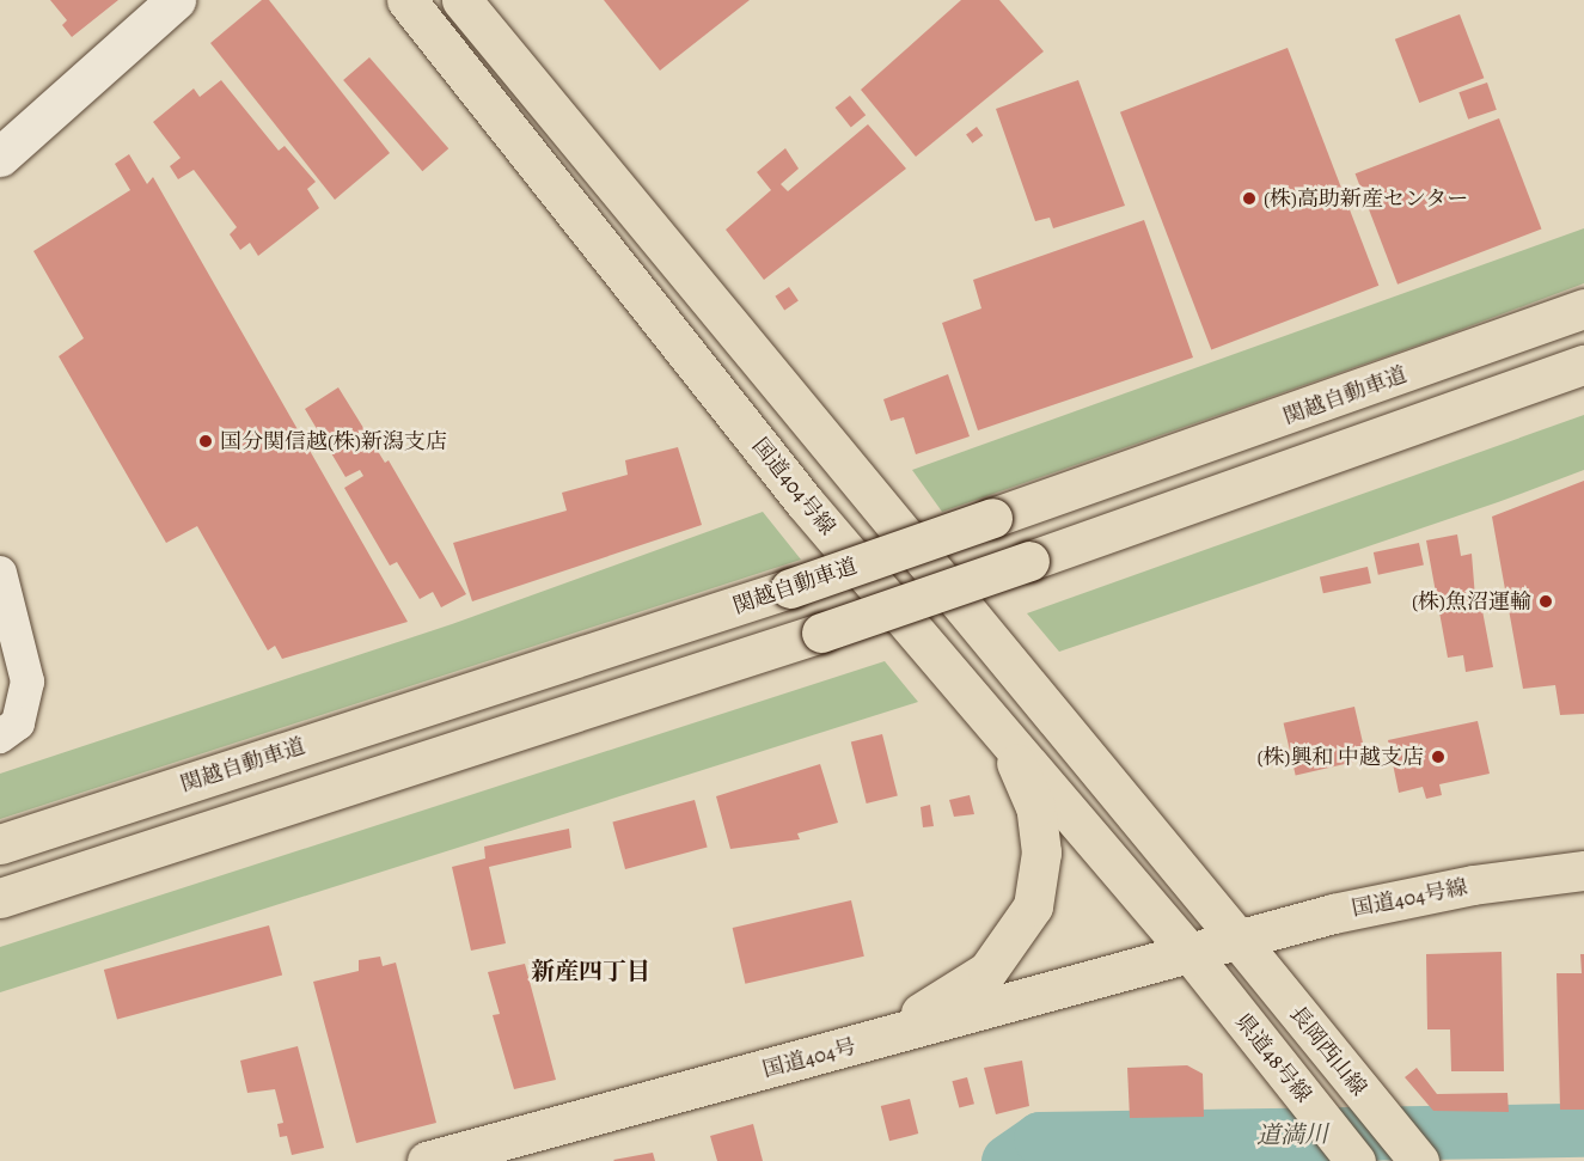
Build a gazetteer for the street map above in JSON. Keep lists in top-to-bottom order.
{
  "streets": {
    "main road": [
      "関越自動車道",
      "国道404号線",
      "長岡西山線",
      "国道404号",
      "県道48号線"
    ]
  },
  "crossings": [
    ["国道404号線", "長岡西山線"],
    ["国道404号線", "国道404号"],
    ["国道404号線", "県道48号線"],
    ["国道404号", "県道48号線"]
  ],
  "districts": ["新産四丁目"],
  "water": ["道満川"],
  "places": [
    "(株)高助新産センター",
    "国分関信越(株)新潟支店",
    "(株)魚沼運輸",
    "(株)興和 中越支店"
  ]
}
